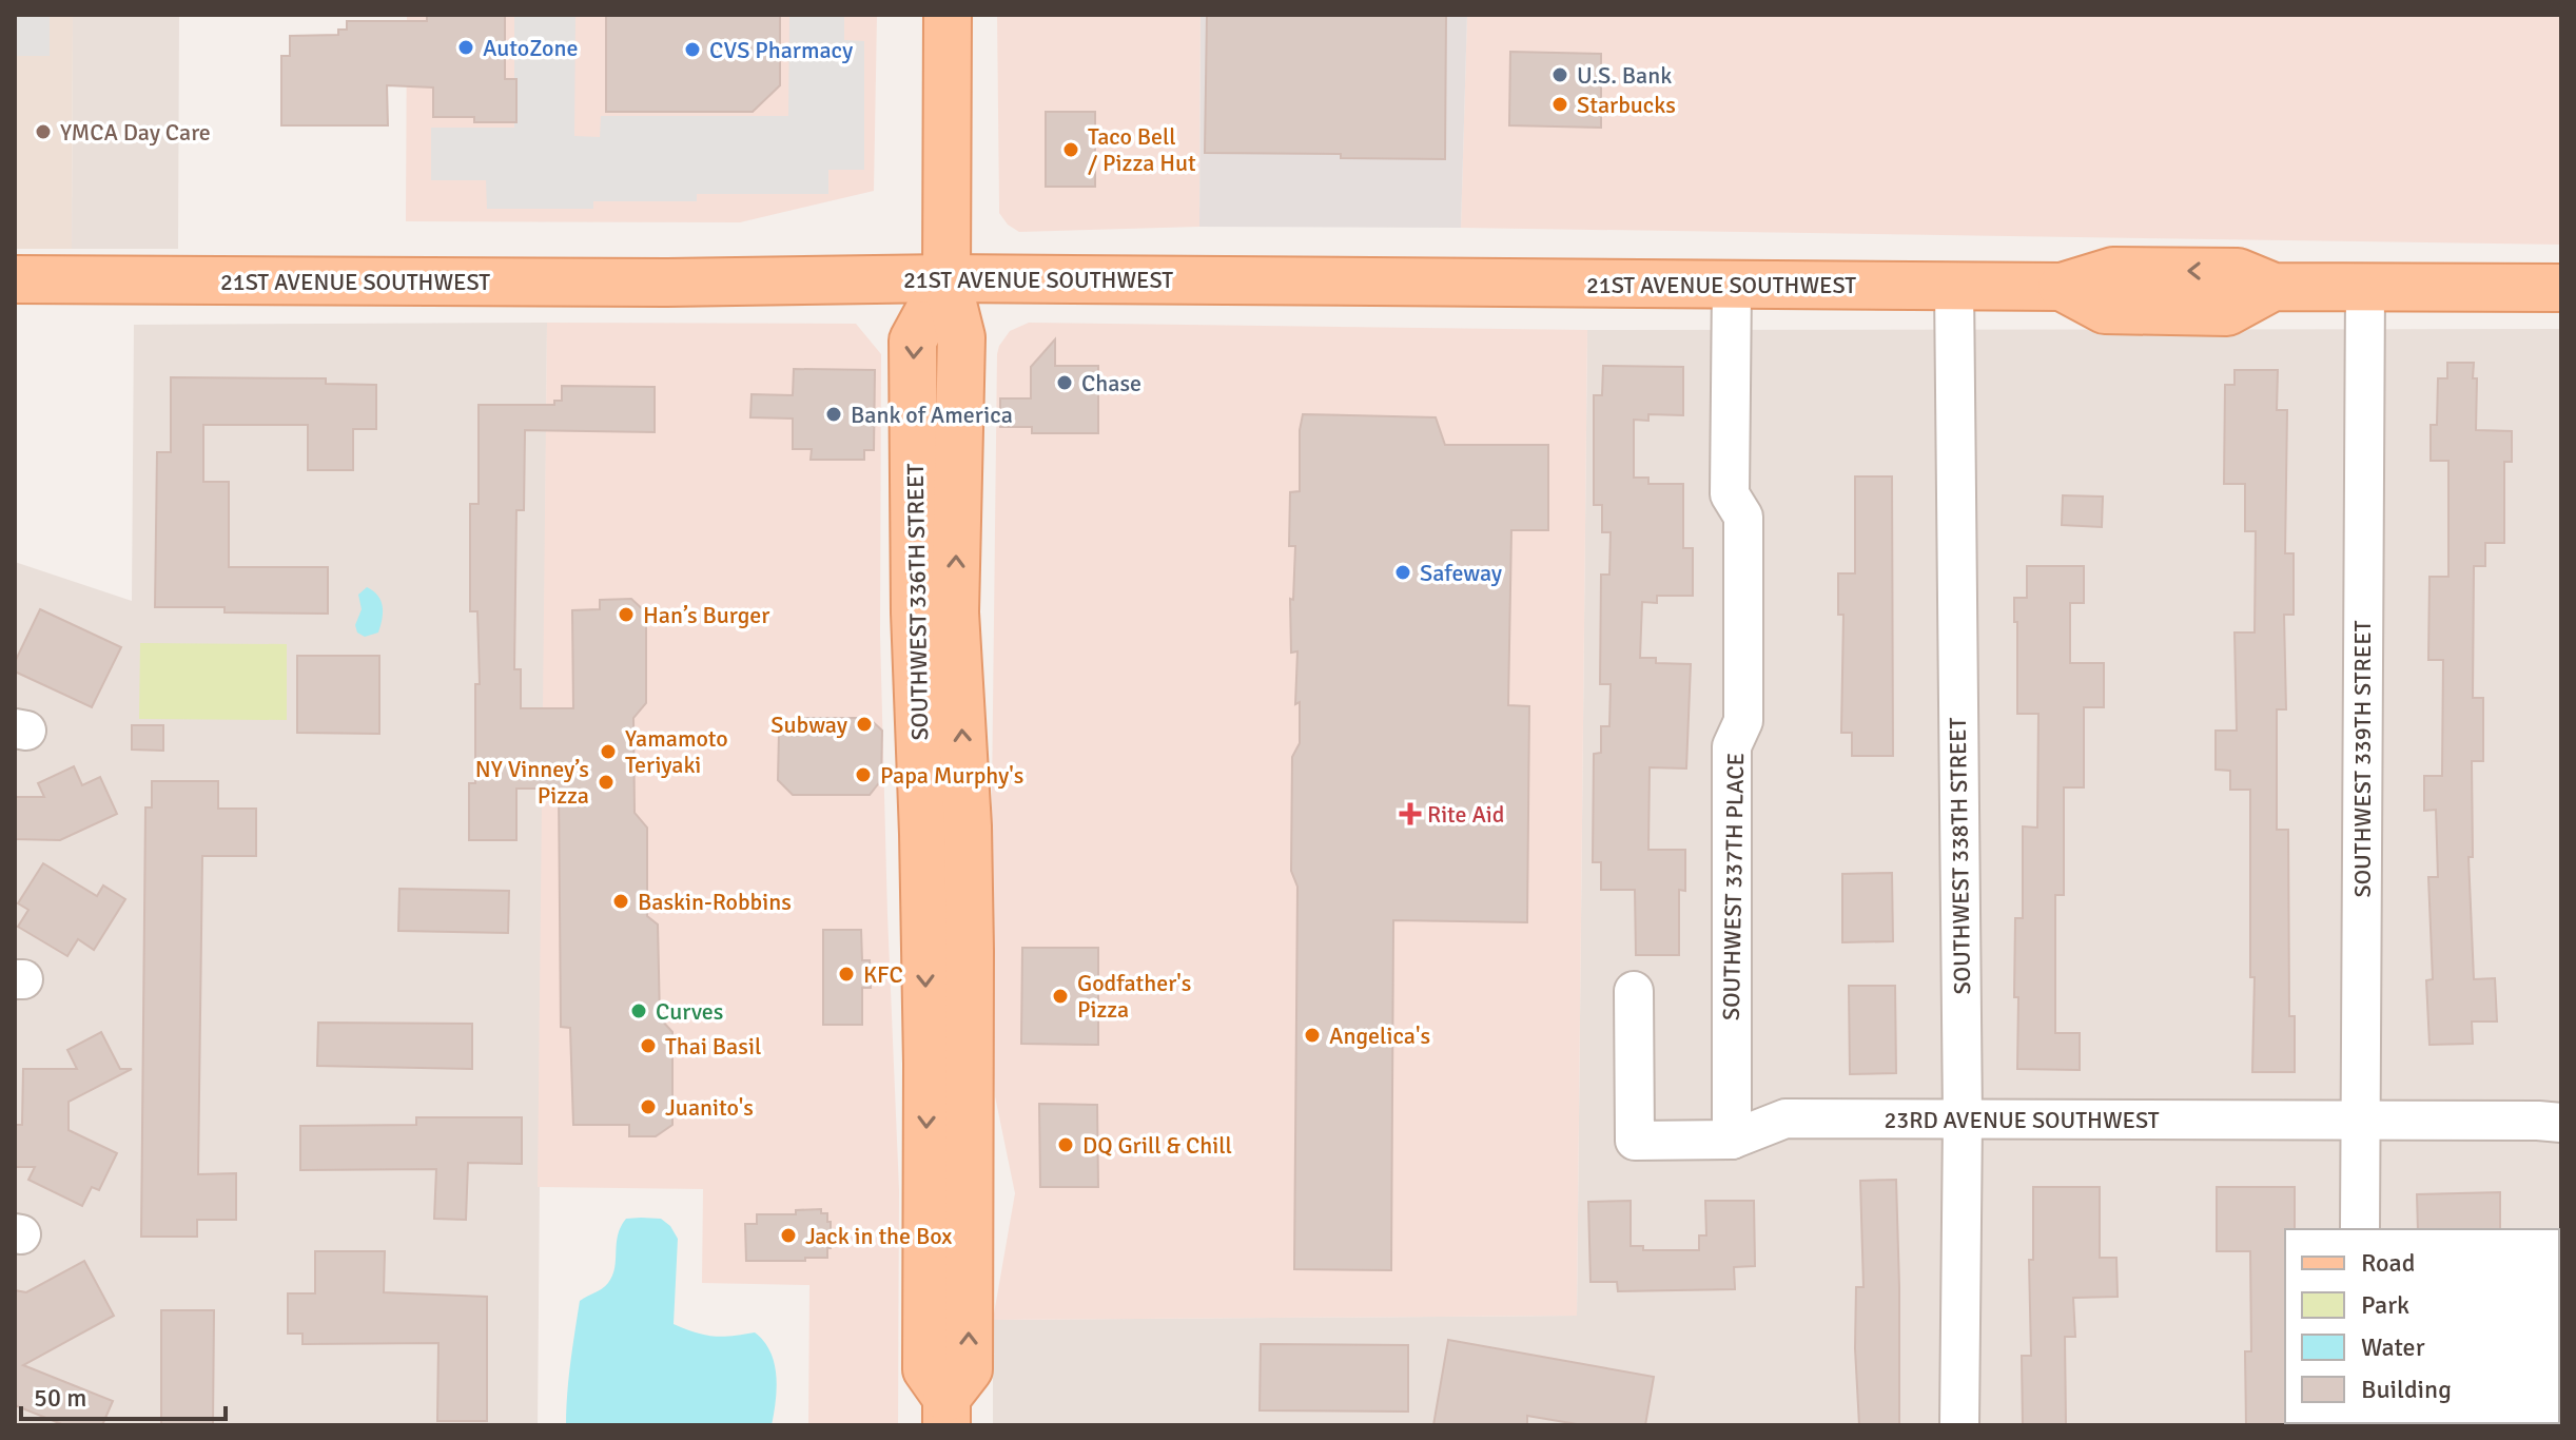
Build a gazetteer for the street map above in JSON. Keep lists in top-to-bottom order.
{
  "streets": {
    "main road": ["21ST AVENUE SOUTHWEST", "SOUTHWEST 336TH STREET"],
    "street": [
      "SOUTHWEST 339TH STREET",
      "SOUTHWEST 338TH STREET",
      "SOUTHWEST 337TH PLACE",
      "23RD AVENUE SOUTHWEST"
    ]
  },
  "crossings": [
    ["21ST AVENUE SOUTHWEST", "SOUTHWEST 336TH STREET"],
    ["21ST AVENUE SOUTHWEST", "SOUTHWEST 339TH STREET"],
    ["21ST AVENUE SOUTHWEST", "SOUTHWEST 338TH STREET"],
    ["21ST AVENUE SOUTHWEST", "SOUTHWEST 337TH PLACE"],
    ["SOUTHWEST 339TH STREET", "23RD AVENUE SOUTHWEST"],
    ["SOUTHWEST 338TH STREET", "23RD AVENUE SOUTHWEST"],
    ["SOUTHWEST 337TH PLACE", "23RD AVENUE SOUTHWEST"]
  ],
  "places": {
    "other": [
      "AutoZone",
      "CVS Pharmacy",
      "U.S. Bank",
      "Starbucks",
      "YMCA Day Care",
      "Taco Bell / Pizza Hut",
      "Chase",
      "Bank of America",
      "Safeway",
      "Han’s Burger",
      "Subway",
      "Yamamoto Teriyaki",
      "Papa Murphy's",
      "NY Vinney’s Pizza",
      "Baskin-Robbins",
      "KFC",
      "Godfather's Pizza",
      "Curves",
      "Angelica's",
      "Thai Basil",
      "Juanito's",
      "DQ Grill & Chill",
      "Jack in the Box"
    ],
    "health": ["Rite Aid"]
  },
  "legend": [
    "Road",
    "Park",
    "Water",
    "Building"
  ],
  "scale_bar": "50 m"
}
